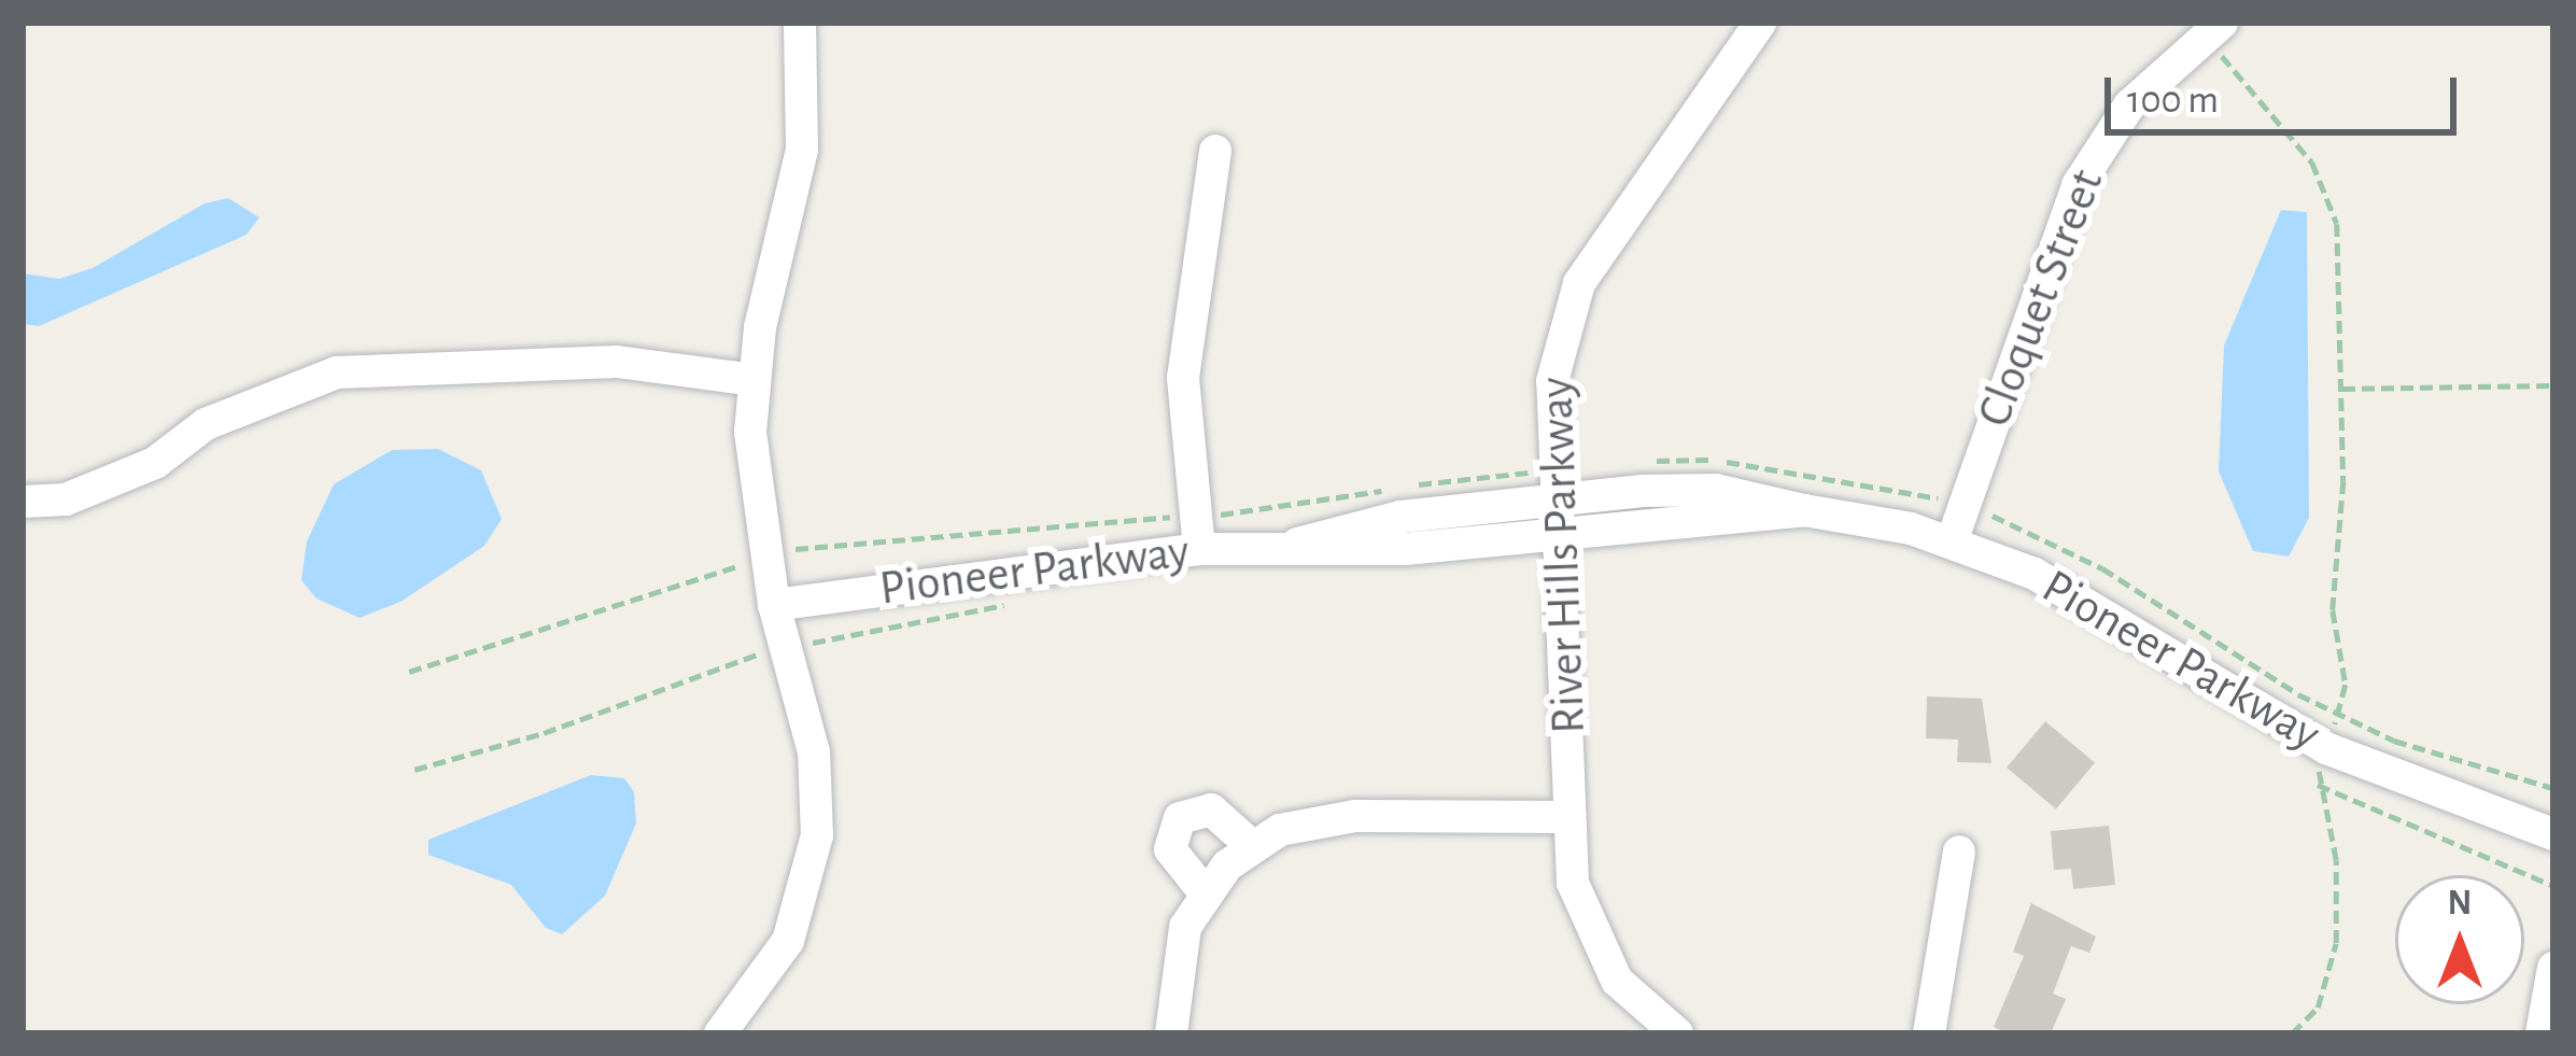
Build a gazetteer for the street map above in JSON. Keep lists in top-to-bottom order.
{
  "streets": {
    "street": ["Cloquet Street", "River Hills Parkway", "Pioneer Parkway"]
  },
  "crossings": [
    ["Cloquet Street", "Pioneer Parkway"],
    ["River Hills Parkway", "Pioneer Parkway"]
  ],
  "scale_bar": "100 m",
  "north": "top"
}
